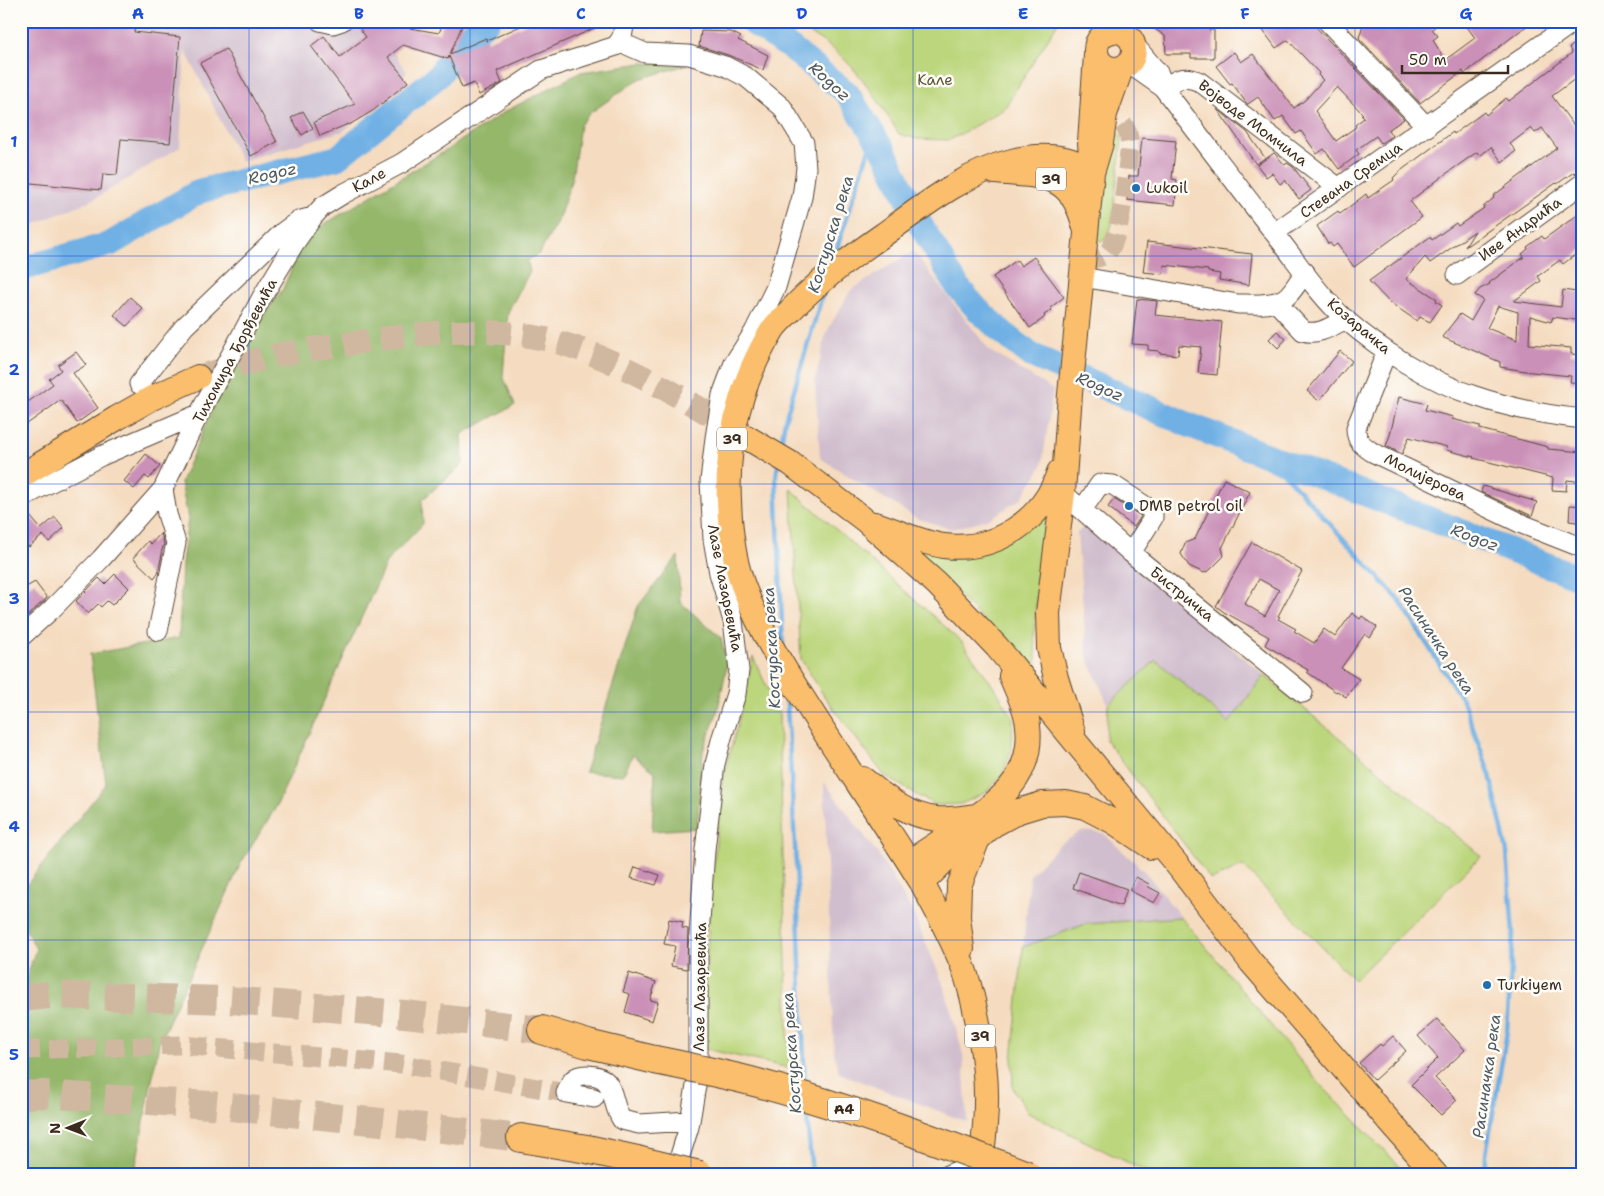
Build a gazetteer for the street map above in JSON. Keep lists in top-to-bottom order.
{
  "streets": {
    "highway": ["A4"],
    "main road": ["39"],
    "street": [
      "Војводе Момчила",
      "Кале",
      "Стевана Сремца",
      "Иве Андрића",
      "Козарачка",
      "Тихомира Ђорђевића",
      "Молијерова",
      "Лазе Лазаревића",
      "Бистричка"
    ]
  },
  "crossings": [
    ["Војводе Момчила", "Стевана Сремца"],
    ["Војводе Момчила", "Козарачка"],
    ["39", "Бистричка"],
    ["Кале", "Тихомира Ђорђевића"],
    ["Кале", "Лазе Лазаревића"],
    ["Стевана Сремца", "Козарачка"],
    ["Козарачка", "Молијерова"]
  ],
  "water": ["Rogoz", "Костурска река", "Расиначка река"],
  "parks": ["Кале"],
  "places": ["Lukoil", "DMB petrol oil", "Turkiyem"],
  "scale_bar": "50 m",
  "north": "left",
  "grid": {
    "columns": [
      "A",
      "B",
      "C",
      "D",
      "E",
      "F",
      "G"
    ],
    "rows": [
      "1",
      "2",
      "3",
      "4",
      "5"
    ]
  }
}
